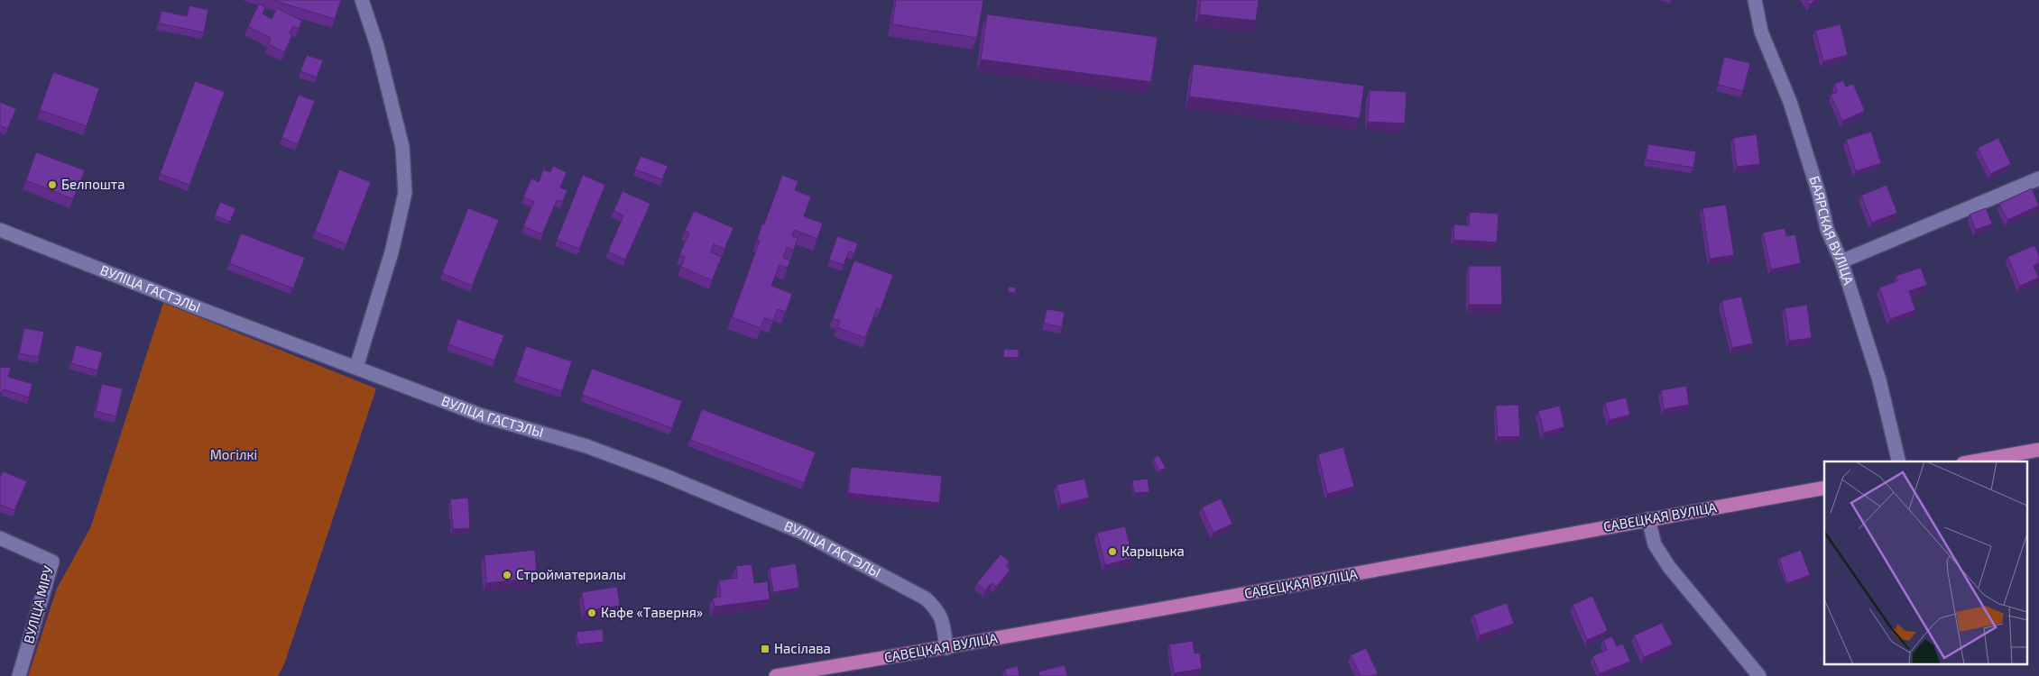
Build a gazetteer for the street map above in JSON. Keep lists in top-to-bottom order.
{
  "streets": {
    "main road": ["САВЕЦКАЯ ВУЛІЦА"],
    "street": ["БАЯРСКАЯ ВУЛІЦА", "ВУЛІЦА ГАСТЭЛЫ", "ВУЛІЦА МІРУ"]
  },
  "crossings": [
    ["ВУЛІЦА ГАСТЭЛЫ", "САВЕЦКАЯ ВУЛІЦА"]
  ],
  "parks": ["Могілкі"],
  "places": {
    "other": [
      "Белпошта",
      "Карыцька",
      "Стройматериалы",
      "Кафе «Таверня»"
    ],
    "transit": ["Насілава"]
  }
}
